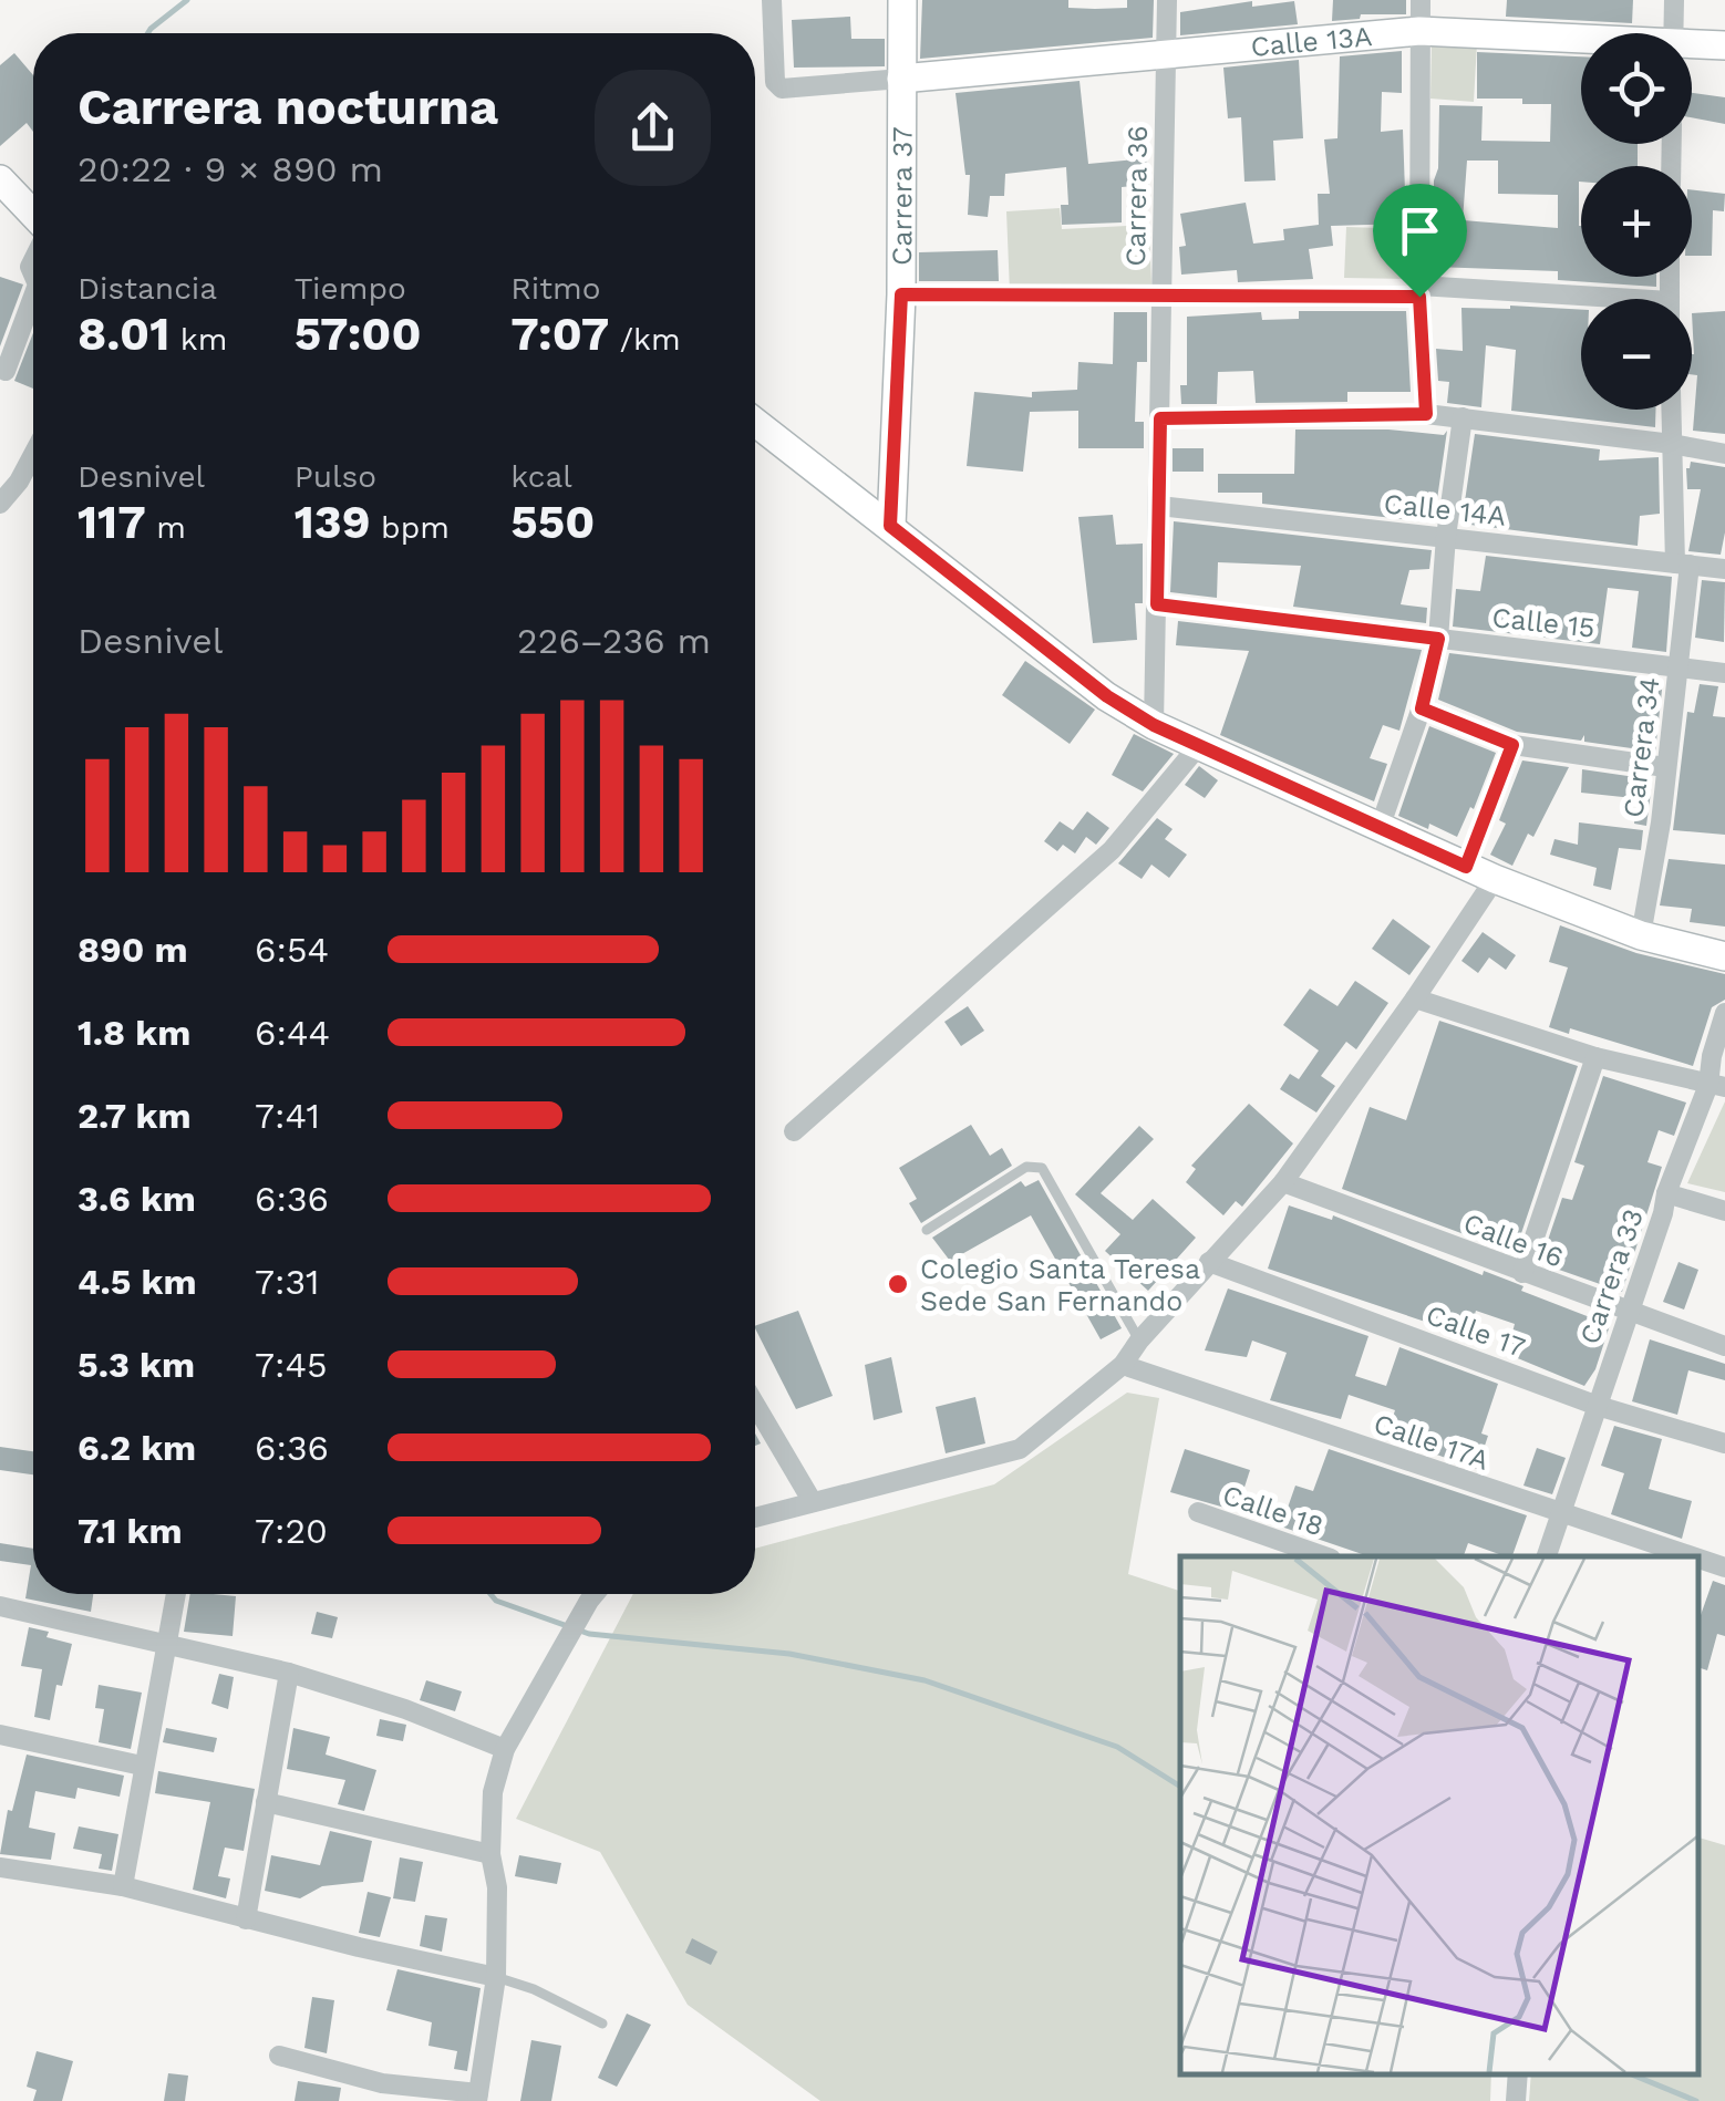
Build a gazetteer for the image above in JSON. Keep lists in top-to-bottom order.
{
  "streets": {
    "street": [
      "Calle 13A",
      "Carrera 36",
      "Carrera 37",
      "Calle 14A",
      "Calle 15",
      "Carrera 34",
      "Calle 16",
      "Carrera 33",
      "Calle 17",
      "Calle 17A",
      "Calle 18"
    ]
  },
  "crossings": [
    ["Calle 13A", "Carrera 36"],
    ["Calle 13A", "Carrera 37"],
    ["Carrera 36", "Calle 14A"],
    ["Carrera 36", "Calle 15"],
    ["Calle 14A", "Carrera 34"],
    ["Calle 15", "Carrera 34"],
    ["Calle 16", "Carrera 33"],
    ["Carrera 33", "Calle 17"],
    ["Carrera 33", "Calle 17A"]
  ],
  "places": ["Colegio Santa Teresa Sede San Fernando"],
  "page": {
    "map_buttons": ["+", "−"],
    "heading": ["Carrera nocturna", "20:22 · 9 × 890 m"],
    "stats": [
      ["Distancia", "8.01 km"],
      ["Tiempo", "57:00"],
      ["Ritmo", "7:07 /km"],
      ["Desnivel", "117 m"],
      ["Pulso", "139 bpm"],
      ["kcal", "550"]
    ],
    "chart": ["Desnivel", "226–236 m"],
    "list": [
      {
        "name": "890 m",
        "note": "6:54"
      },
      {
        "name": "1.8 km",
        "note": "6:44"
      },
      {
        "name": "2.7 km",
        "note": "7:41"
      },
      {
        "name": "3.6 km",
        "note": "6:36"
      },
      {
        "name": "4.5 km",
        "note": "7:31"
      },
      {
        "name": "5.3 km",
        "note": "7:45"
      },
      {
        "name": "6.2 km",
        "note": "6:36"
      },
      {
        "name": "7.1 km",
        "note": "7:20"
      }
    ]
  }
}
